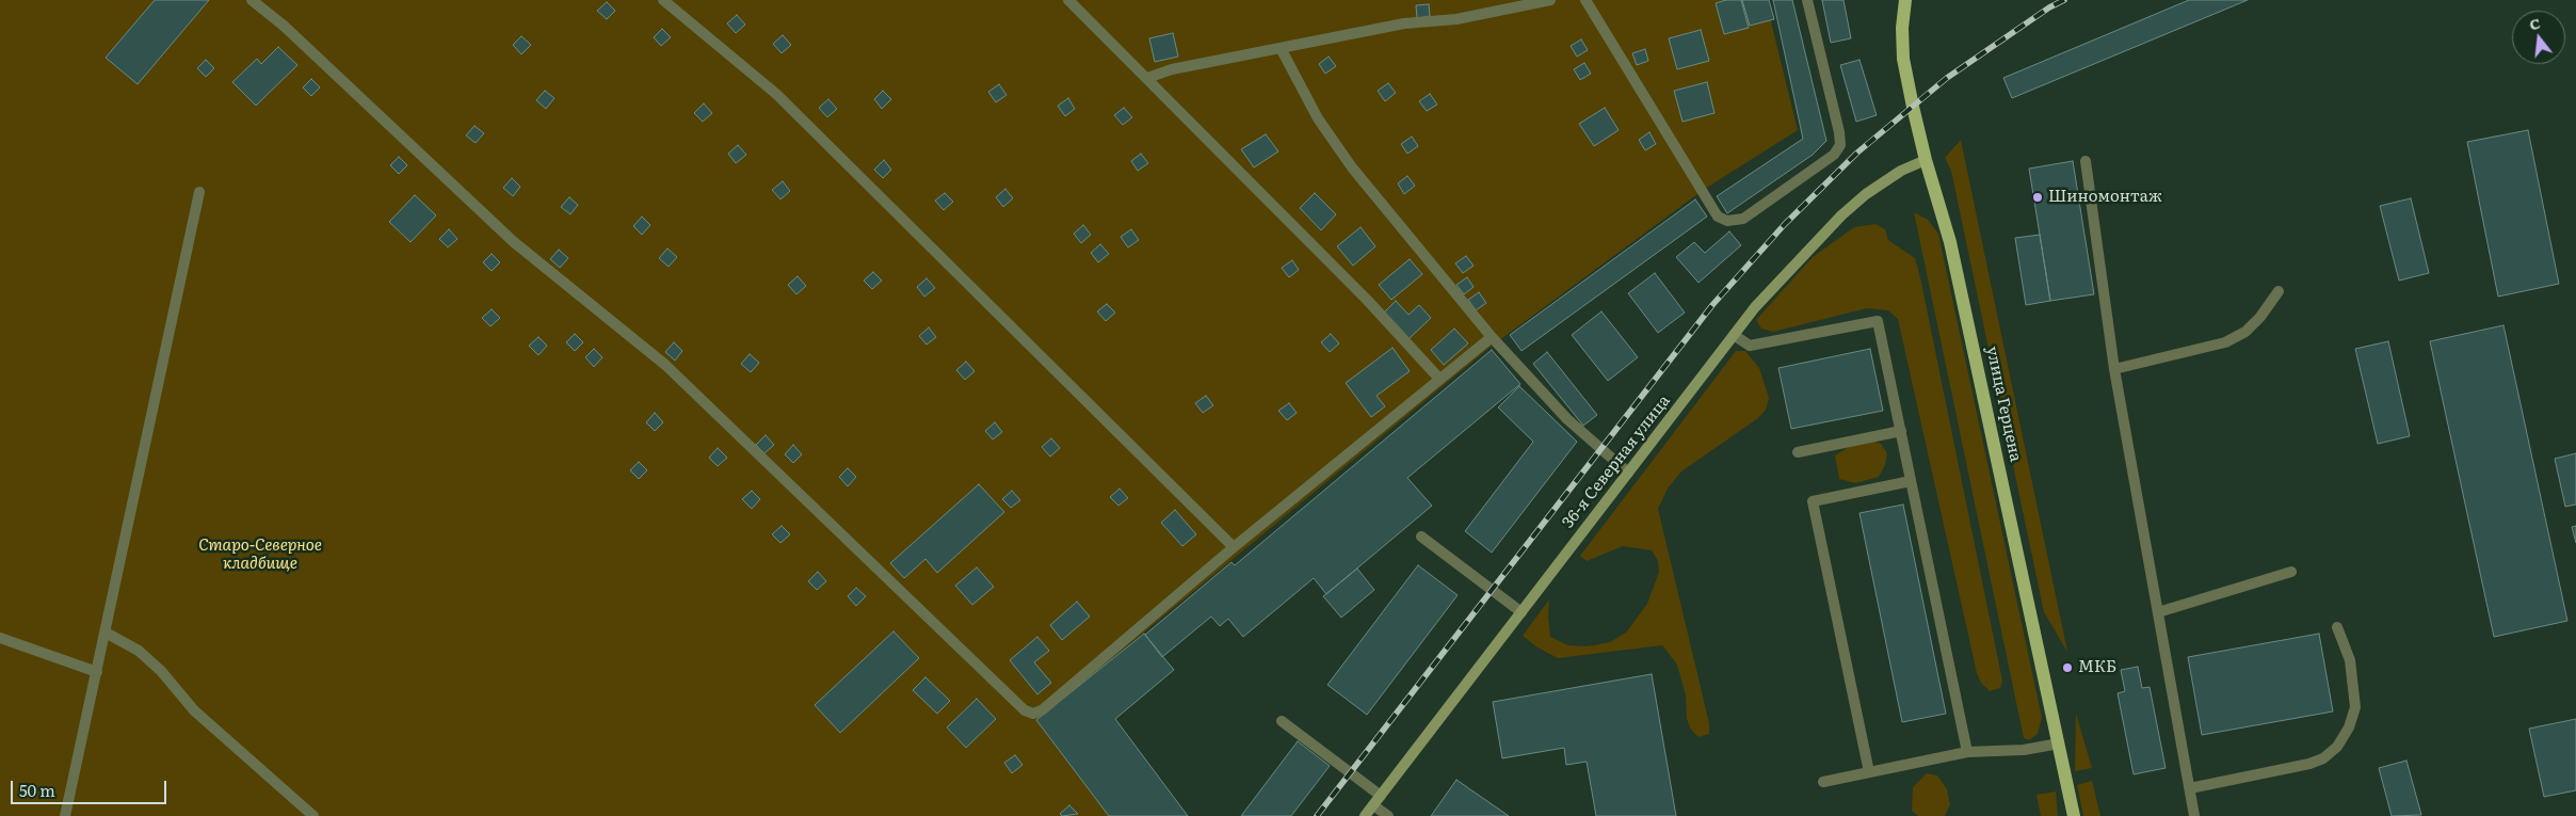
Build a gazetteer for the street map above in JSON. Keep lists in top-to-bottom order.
{
  "streets": {
    "main road": ["улица Герцена", "36-я Северная улица"]
  },
  "crossings": [
    ["улица Герцена", "36-я Северная улица"]
  ],
  "parks": ["Старо-Северное кладбище"],
  "places": ["Шиномонтаж", "МКБ"],
  "scale_bar": "50 m",
  "north": "top"
}
